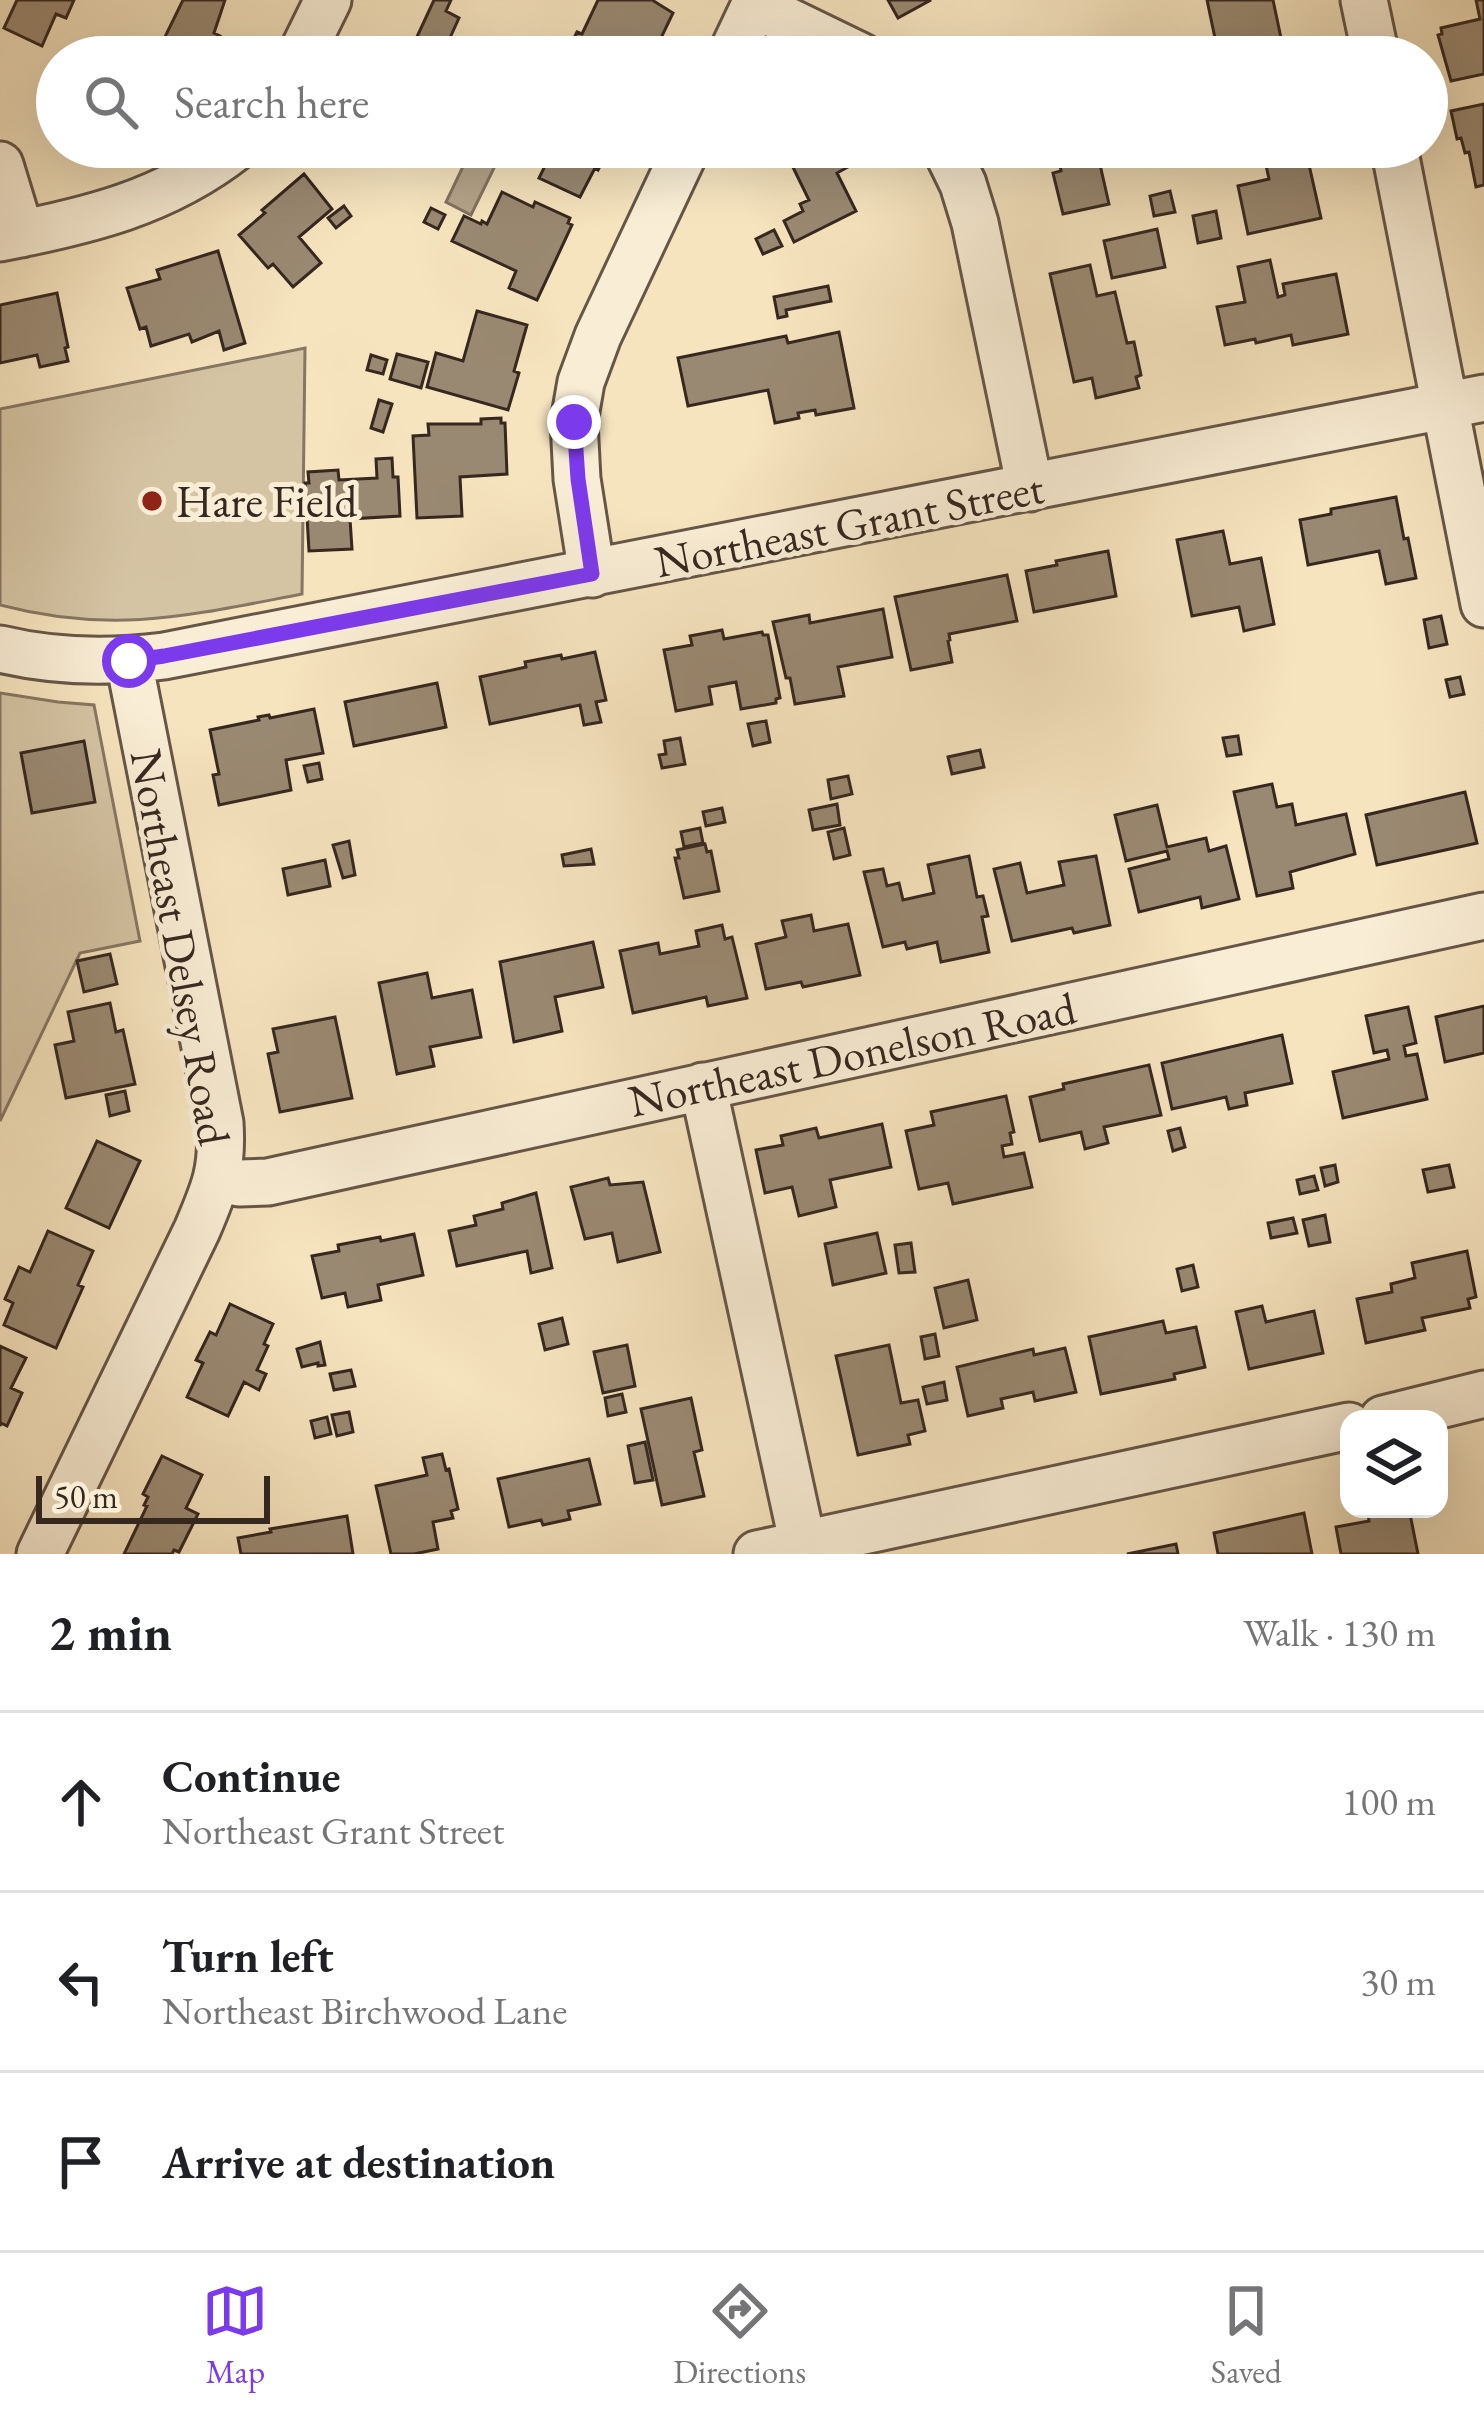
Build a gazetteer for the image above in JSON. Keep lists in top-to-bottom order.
{
  "streets": {
    "street": ["Northeast Grant Street", "Northeast Delsey Road", "Northeast Donelson Road"]
  },
  "crossings": [
    ["Northeast Grant Street", "Northeast Delsey Road"],
    ["Northeast Delsey Road", "Northeast Donelson Road"]
  ],
  "places": ["Hare Field"],
  "scale_bar": "50 m",
  "page": {
    "search": "Search here",
    "scale": "50 m",
    "heading": ["2 min", "Walk · 130 m"],
    "list": [
      ["Continue", "Northeast Grant Street", "100 m"],
      ["Turn left", "Northeast Birchwood Lane", "30 m"],
      "Arrive at destination"
    ],
    "nav": ["Map", "Directions", "Saved"]
  }
}
